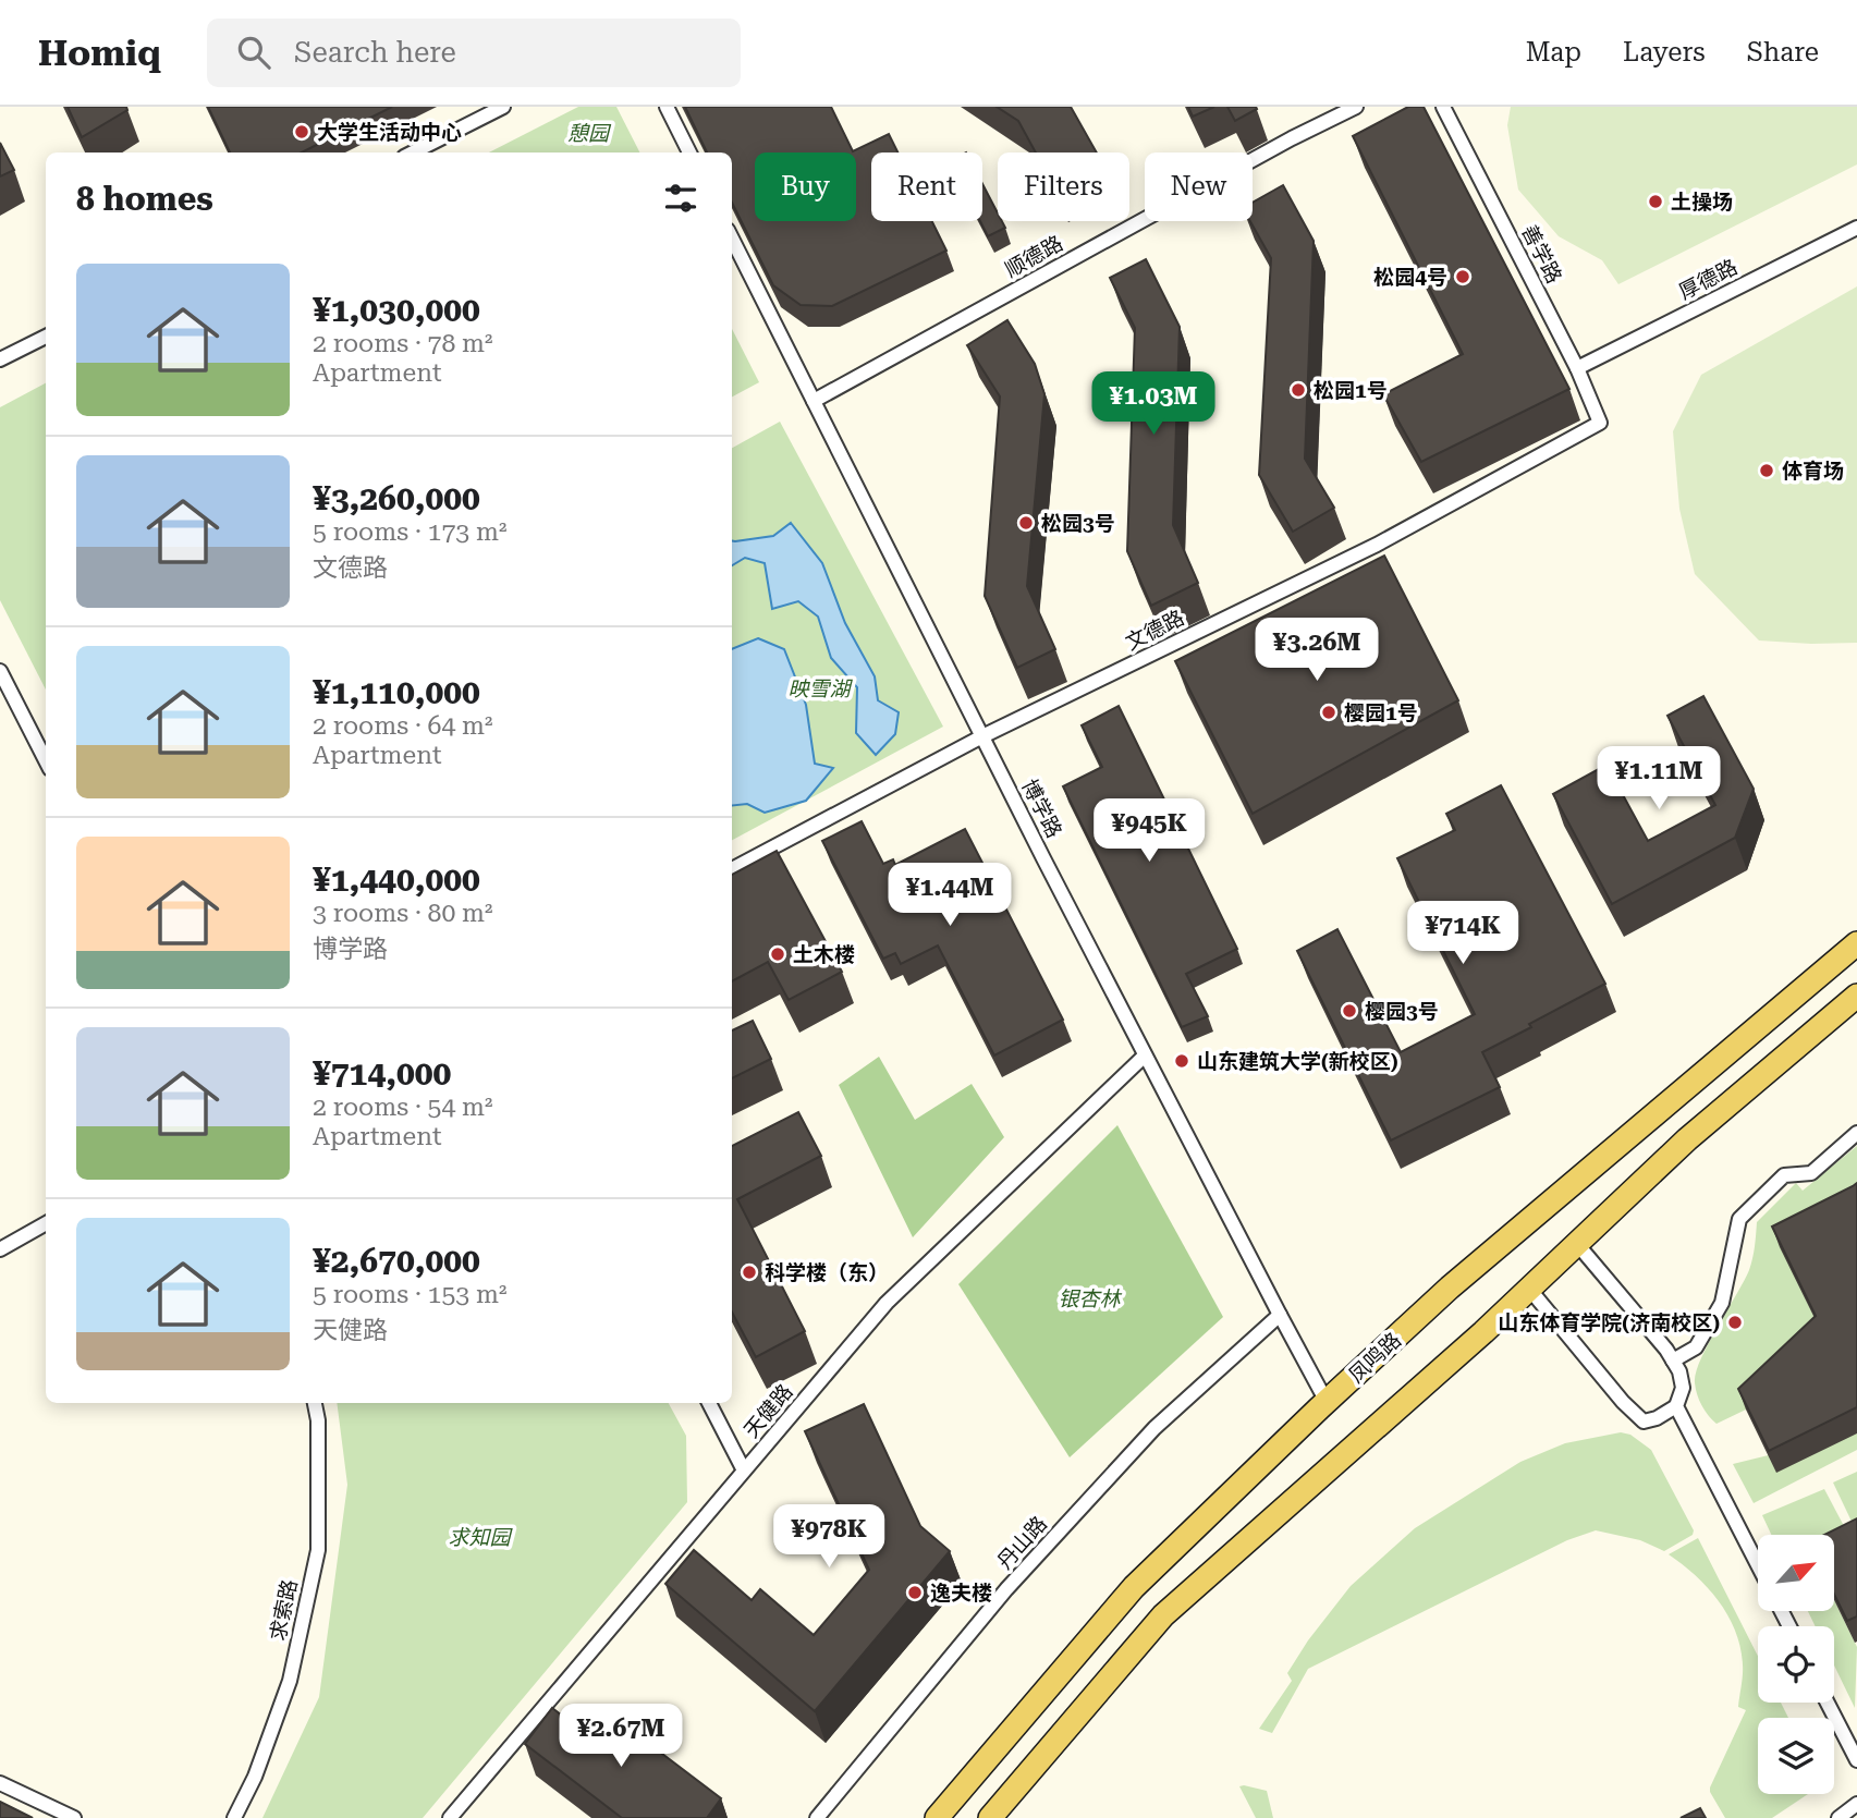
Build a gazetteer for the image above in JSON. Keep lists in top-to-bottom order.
{
  "streets": {
    "main road": ["凤鸣路"],
    "street": [
      "善学路",
      "顺德路",
      "厚德路",
      "文德路",
      "博学路",
      "天健路",
      "丹山路",
      "求索路"
    ]
  },
  "crossings": [
    ["善学路", "厚德路"],
    ["善学路", "文德路"],
    ["顺德路", "博学路"],
    ["文德路", "博学路"],
    ["博学路", "凤鸣路"],
    ["博学路", "天健路"],
    ["博学路", "丹山路"]
  ],
  "parks": [
    "憩园",
    "映雪湖",
    "银杏林",
    "求知园"
  ],
  "places": [
    "大学生活动中心",
    "土操场",
    "松园4号",
    "松园1号",
    "体育场",
    "松园3号",
    "樱园1号",
    "土木楼",
    "樱园3号",
    "山东建筑大学(新校区)",
    "科学楼（东）",
    "山东体育学院(济南校区)",
    "逸夫楼"
  ],
  "north": "top right",
  "page": {
    "header": "Homiq",
    "search": "Search here",
    "nav": ["Map", "Layers", "Share"],
    "chip": [
      "Buy",
      "Rent",
      "Filters",
      "New"
    ],
    "heading": "8 homes",
    "list": [
      {
        "name": "¥1,030,000",
        "note": "2 rooms · 78 m² · Apartment"
      },
      {
        "name": "¥3,260,000",
        "note": "5 rooms · 173 m² · 文德路"
      },
      {
        "name": "¥1,110,000",
        "note": "2 rooms · 64 m² · Apartment"
      },
      {
        "name": "¥1,440,000",
        "note": "3 rooms · 80 m² · 博学路"
      },
      {
        "name": "¥714,000",
        "note": "2 rooms · 54 m² · Apartment"
      },
      {
        "name": "¥2,670,000",
        "note": "5 rooms · 153 m² · 天健路"
      }
    ],
    "price": [
      "¥1.03M",
      "¥3.26M",
      "¥1.11M",
      "¥945K",
      "¥1.44M",
      "¥714K",
      "¥978K",
      "¥2.67M"
    ]
  }
}
